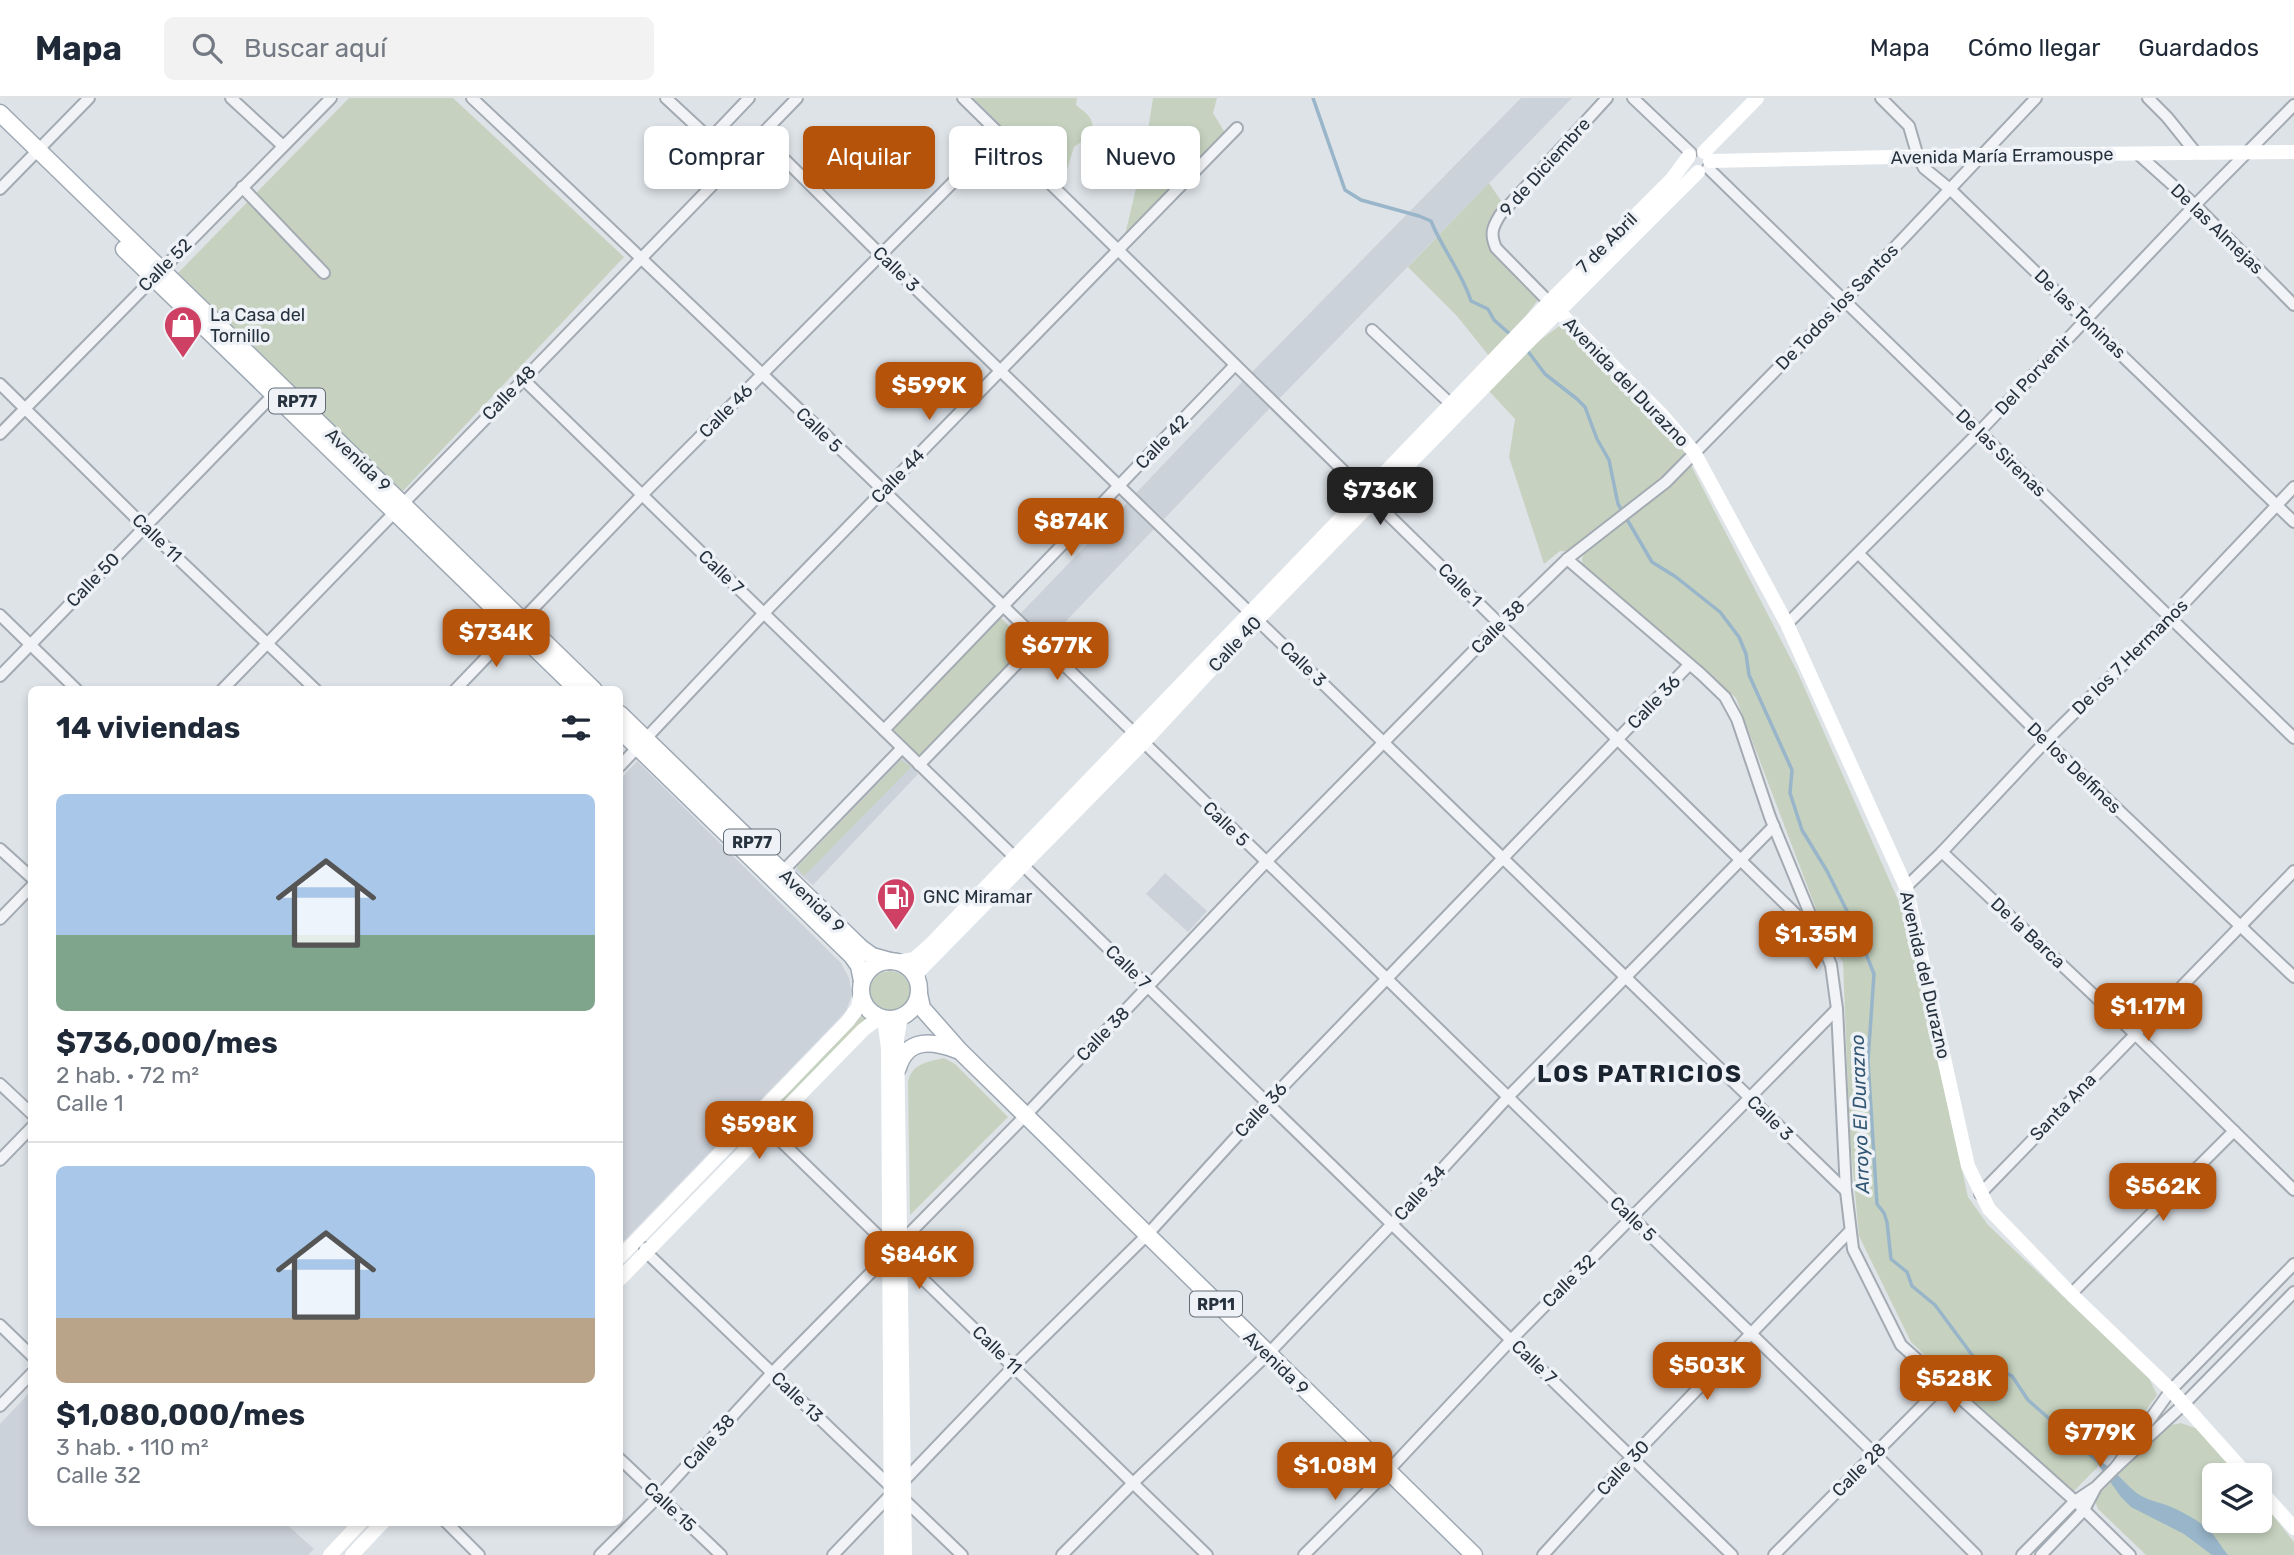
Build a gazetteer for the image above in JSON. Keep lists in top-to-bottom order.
{
  "streets": {
    "main road": [
      "Avenida María Erramouspe",
      "7 de Abril",
      "Avenida del Durazno",
      "RP77",
      "Avenida 9",
      "Calle 40",
      "RP11"
    ],
    "street": [
      "9 de Diciembre",
      "De las Almejas",
      "Calle 52",
      "Calle 3",
      "De Todos los Santos",
      "De las Toninas",
      "Del Porvenir",
      "Calle 48",
      "Calle 46",
      "Calle 5",
      "Calle 42",
      "De las Sirenas",
      "Calle 44",
      "Calle 11",
      "Calle 7",
      "Calle 50",
      "Calle 1",
      "Calle 38",
      "De los 7 Hermanos",
      "Calle 36",
      "De los Delfines",
      "De la Barca",
      "Santa Ana",
      "Calle 34",
      "Calle 32",
      "Calle 13",
      "Calle 30",
      "Calle 28",
      "Calle 15"
    ]
  },
  "crossings": [
    ["Avenida María Erramouspe", "De las Almejas"],
    ["Avenida María Erramouspe", "7 de Abril"],
    ["Avenida María Erramouspe", "De Todos los Santos"],
    ["Avenida María Erramouspe", "De las Toninas"],
    ["Avenida María Erramouspe", "Del Porvenir"],
    ["Avenida María Erramouspe", "De las Sirenas"],
    ["9 de Diciembre", "7 de Abril"],
    ["9 de Diciembre", "Avenida del Durazno"],
    ["De las Almejas", "Del Porvenir"],
    ["7 de Abril", "Avenida del Durazno"],
    ["7 de Abril", "De las Sirenas"],
    ["7 de Abril", "Calle 40"],
    ["Calle 52", "Avenida 9"],
    ["Calle 52", "Calle 11"],
    ["Calle 3", "Calle 46"],
    ["Calle 3", "Calle 42"],
    ["Calle 3", "Calle 44"],
    ["Calle 3", "Calle 1"],
    ["Calle 3", "Calle 38"],
    ["Calle 3", "Calle 40"],
    ["Calle 3", "Calle 36"],
    ["Calle 3", "Calle 34"],
    ["Calle 3", "Calle 32"],
    ["De Todos los Santos", "De las Toninas"],
    ["De Todos los Santos", "Avenida del Durazno"],
    ["De Todos los Santos", "De las Sirenas"],
    ["De Todos los Santos", "Calle 38"],
    ["De las Toninas", "Del Porvenir"],
    ["De las Toninas", "De los 7 Hermanos"],
    ["Del Porvenir", "Avenida del Durazno"],
    ["Del Porvenir", "De las Sirenas"],
    ["Del Porvenir", "De los Delfines"],
    ["Avenida del Durazno", "De los 7 Hermanos"],
    ["Avenida del Durazno", "Santa Ana"],
    ["Calle 48", "Calle 5"],
    ["Calle 48", "Avenida 9"],
    ["Calle 48", "Calle 11"],
    ["Calle 48", "Calle 7"],
    ["Calle 46", "Calle 5"],
    ["Calle 46", "Avenida 9"],
    ["Calle 46", "Calle 7"],
    ["Calle 5", "Calle 42"],
    ["Calle 5", "Calle 44"],
    ["Calle 5", "Calle 38"],
    ["Calle 5", "Calle 40"],
    ["Calle 5", "Calle 36"],
    ["Calle 5", "Calle 34"],
    ["Calle 5", "Calle 32"],
    ["Calle 5", "Calle 30"],
    ["Calle 5", "Calle 28"],
    ["Calle 42", "Calle 7"],
    ["Calle 42", "Calle 1"],
    ["De las Sirenas", "De los 7 Hermanos"],
    ["Avenida 9", "Calle 44"],
    ["Avenida 9", "Calle 50"],
    ["Avenida 9", "Calle 38"],
    ["Avenida 9", "Calle 40"],
    ["Avenida 9", "Calle 36"],
    ["Avenida 9", "Calle 34"],
    ["Avenida 9", "Calle 32"],
    ["Avenida 9", "RP11"],
    ["Calle 44", "Calle 7"],
    ["Calle 44", "Calle 1"],
    ["Calle 11", "Calle 50"],
    ["Calle 11", "Calle 38"],
    ["Calle 11", "Calle 36"],
    ["Calle 11", "Calle 34"],
    ["Calle 7", "Calle 38"],
    ["Calle 7", "Calle 40"],
    ["Calle 7", "Calle 36"],
    ["Calle 7", "Calle 34"],
    ["Calle 7", "Calle 32"],
    ["Calle 7", "Calle 30"],
    ["Calle 1", "Calle 38"],
    ["Calle 1", "Calle 40"],
    ["Calle 1", "Calle 36"],
    ["Calle 1", "Calle 34"],
    ["Calle 1", "Calle 32"],
    ["Calle 1", "Calle 30"],
    ["Calle 38", "Calle 13"],
    ["Calle 38", "Calle 15"],
    ["Calle 40", "RP11"],
    ["De los 7 Hermanos", "De los Delfines"],
    ["De los 7 Hermanos", "De la Barca"],
    ["Calle 36", "Calle 13"],
    ["De los Delfines", "Santa Ana"],
    ["De la Barca", "Santa Ana"]
  ],
  "districts": ["LOS PATRICIOS"],
  "water": ["Arroyo El Durazno"],
  "places": {
    "shop": ["La Casa del Tornillo"],
    "fuel station": ["GNC Miramar"]
  },
  "page": {
    "header": "Mapa",
    "search": "Buscar aquí",
    "nav": ["Mapa", "Cómo llegar", "Guardados"],
    "chip": [
      "Comprar",
      "Alquilar",
      "Filtros",
      "Nuevo"
    ],
    "price": [
      "$599K",
      "$736K",
      "$874K",
      "$734K",
      "$677K",
      "$1.35M",
      "$1.17M",
      "$598K",
      "$562K",
      "$846K",
      "$503K",
      "$528K",
      "$779K",
      "$1.08M"
    ],
    "heading": "14 viviendas",
    "list": [
      {
        "name": "$736,000/mes",
        "note": "2 hab. · 72 m² · Calle 1"
      },
      {
        "name": "$1,080,000/mes",
        "note": "3 hab. · 110 m² · Calle 32"
      }
    ]
  }
}
